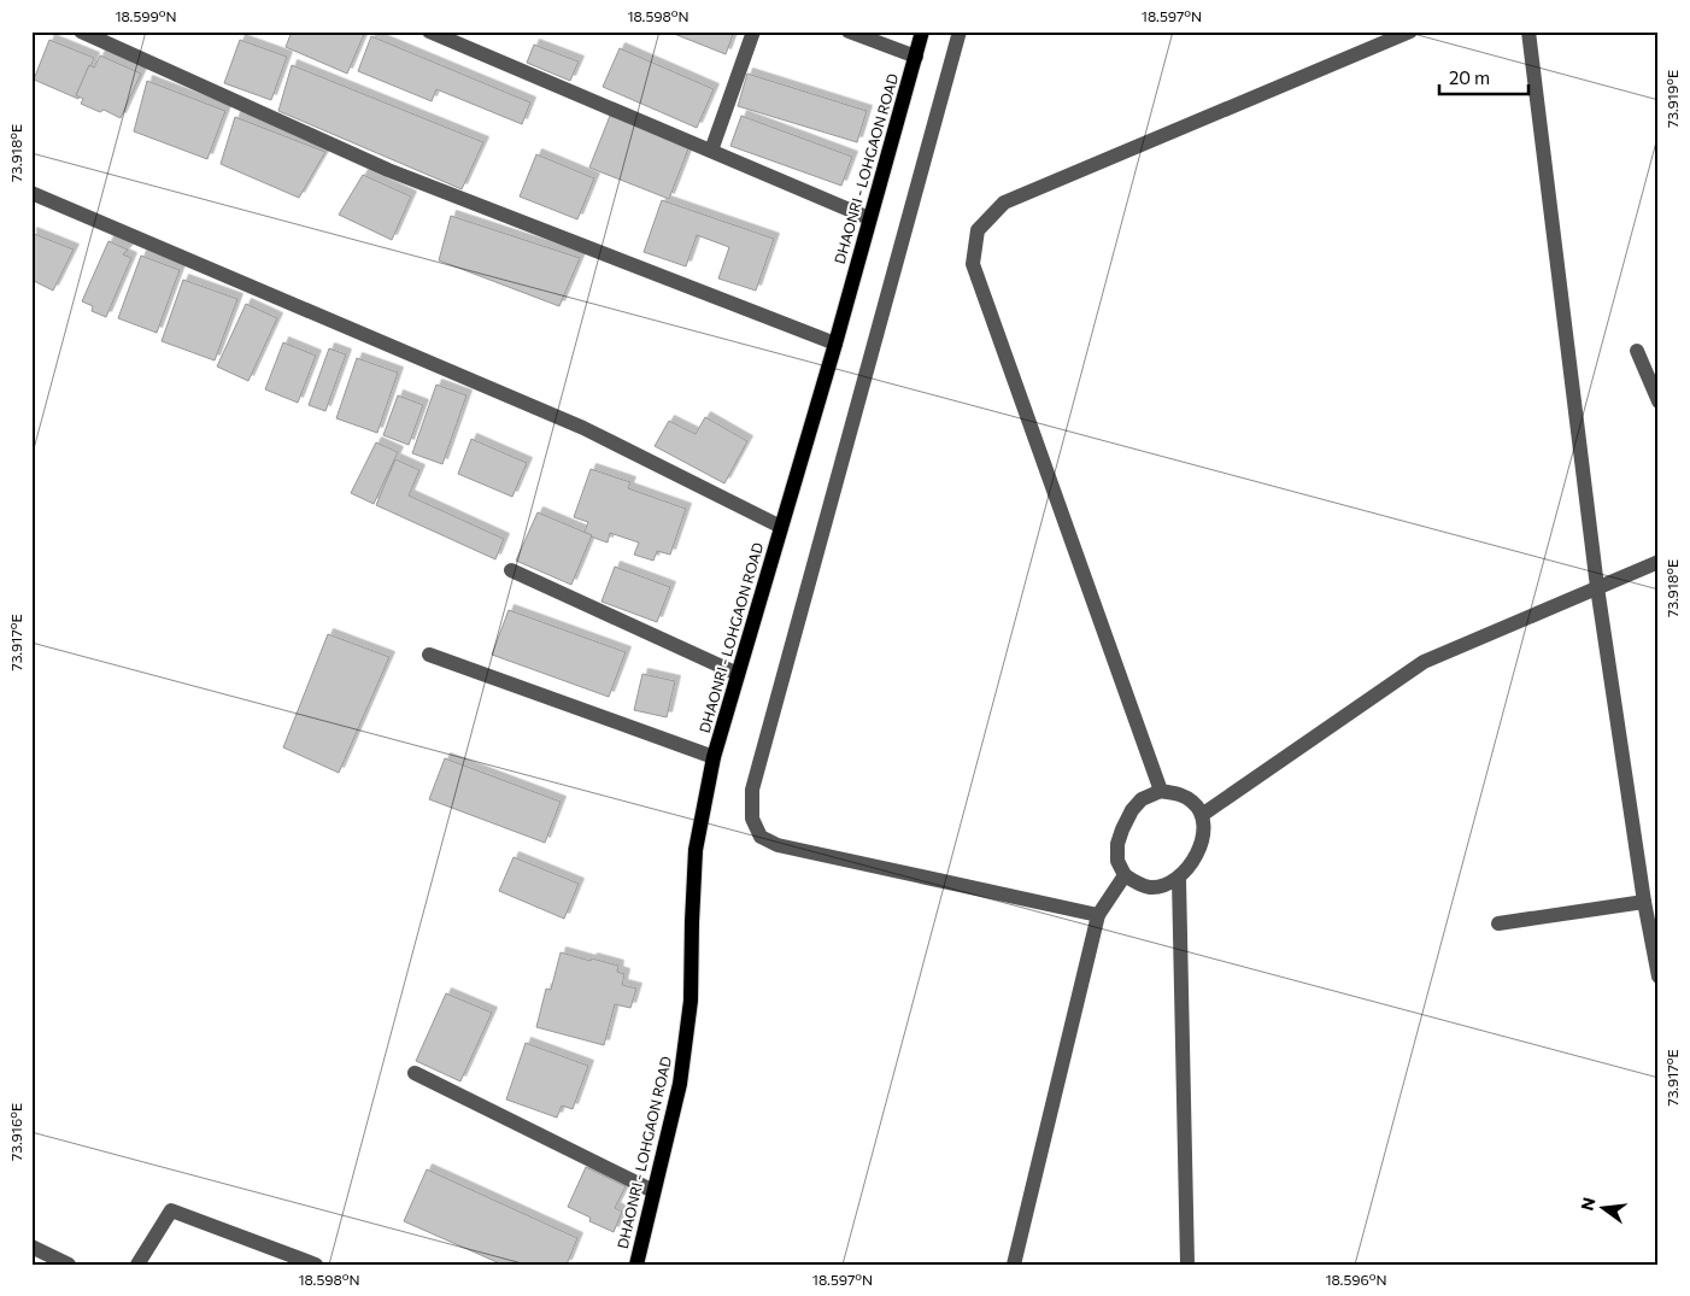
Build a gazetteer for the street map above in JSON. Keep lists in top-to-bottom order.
{
  "streets": {
    "main road": ["DHAONRI - LOHGAON ROAD"]
  },
  "scale_bar": "20 m",
  "north": "left",
  "coordinates": [
    "18.599°N",
    "18.598°N",
    "18.597°N",
    "73.919°E",
    "73.918°E",
    "73.917°E",
    "73.916°E",
    "18.596°N"
  ]
}
